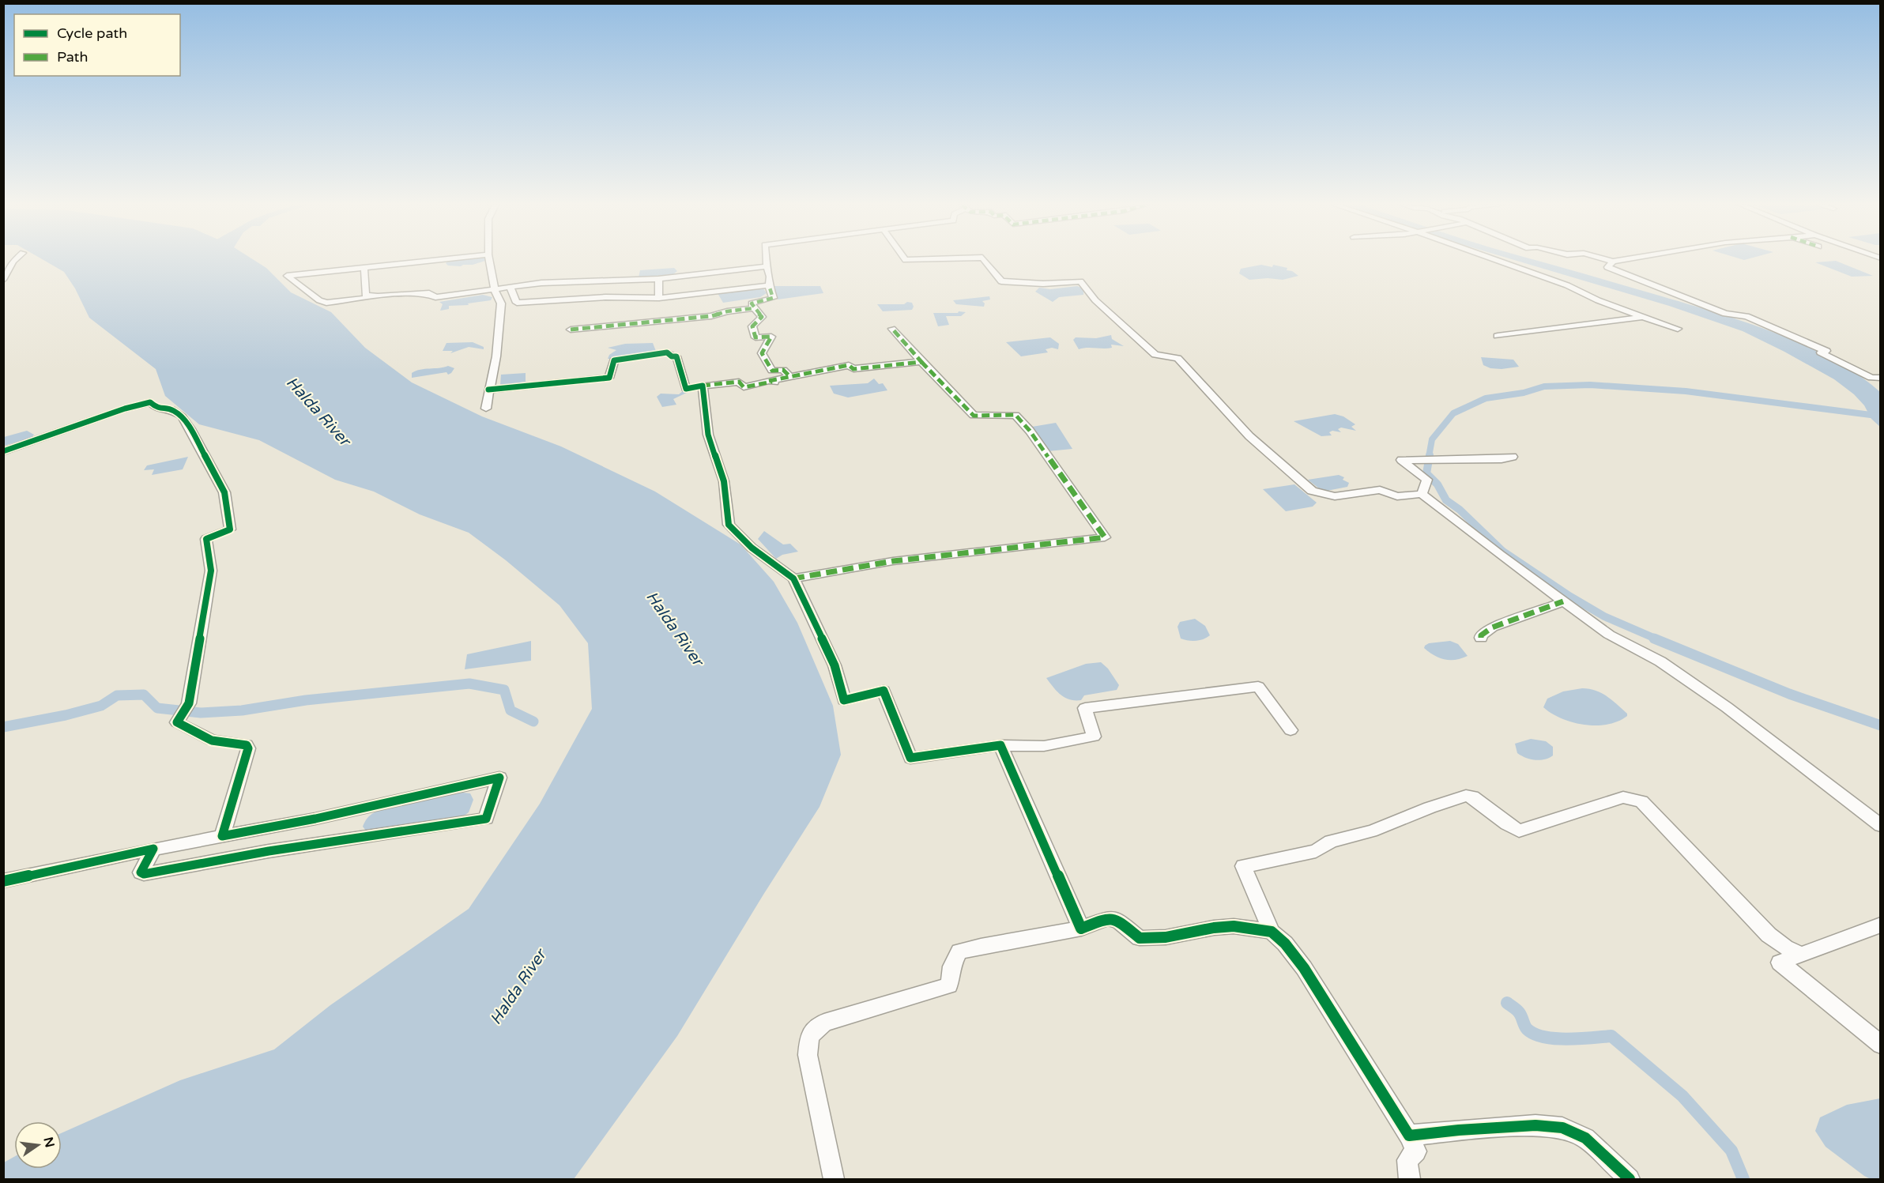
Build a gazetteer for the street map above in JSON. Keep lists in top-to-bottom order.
{
  "water": ["Halda River"],
  "legend": ["Cycle path", "Path"],
  "north": "right"
}
